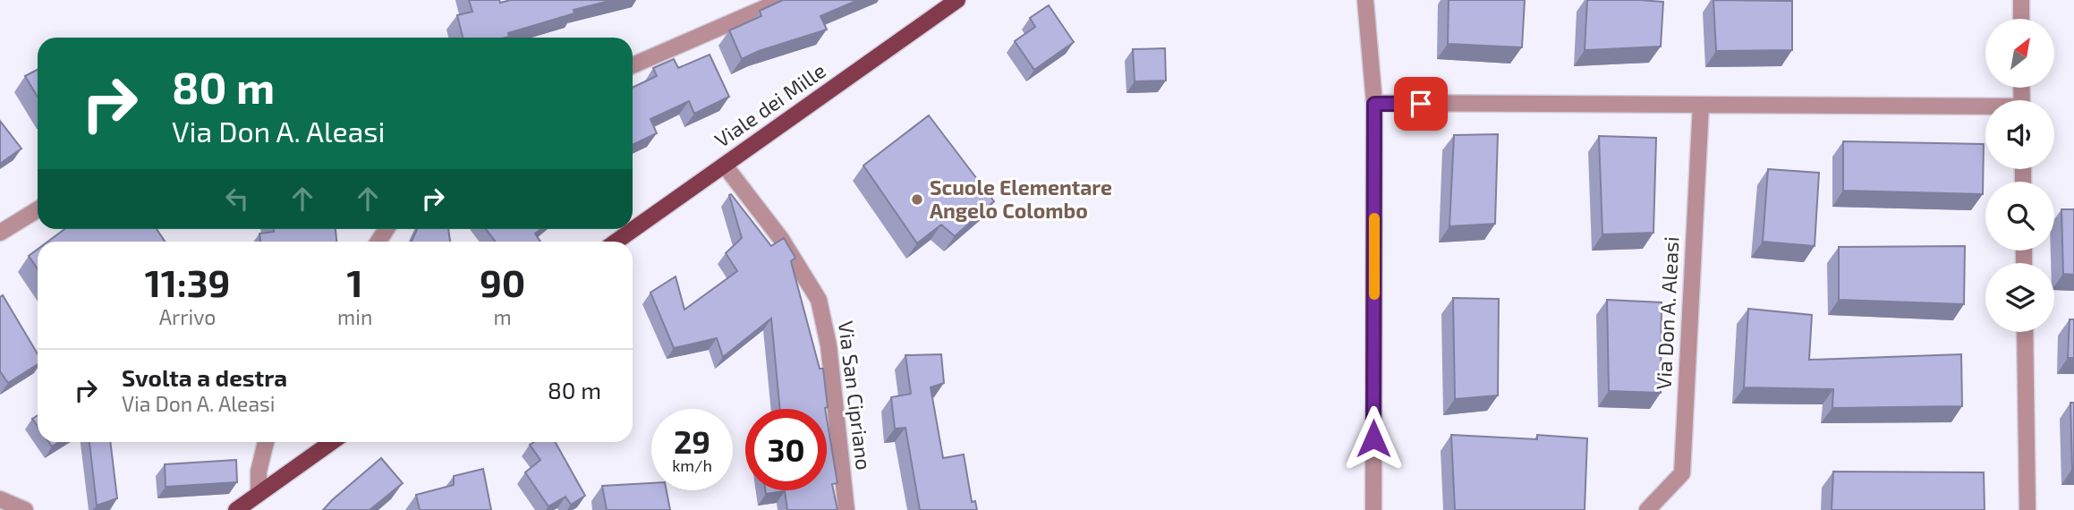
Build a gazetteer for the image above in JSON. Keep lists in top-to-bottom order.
{
  "streets": {
    "main road": ["Viale dei Mille"],
    "street": ["Via Don A. Aleasi", "Via San Cipriano"]
  },
  "crossings": [
    ["Viale dei Mille", "Via San Cipriano"]
  ],
  "places": ["Scuole Elementare Angelo Colombo"],
  "north": "top right",
  "page": {
    "turn": ["80 m", "Via Don A. Aleasi"],
    "eta": [
      "11:39",
      "Arrivo",
      "1",
      "min",
      "90",
      "m"
    ],
    "list": [
      {
        "name": "Svolta a destra",
        "note": "Via Don A. Aleasi",
        "value": "80 m"
      }
    ],
    "speed": "29 km/h",
    "limit": "30"
  }
}
